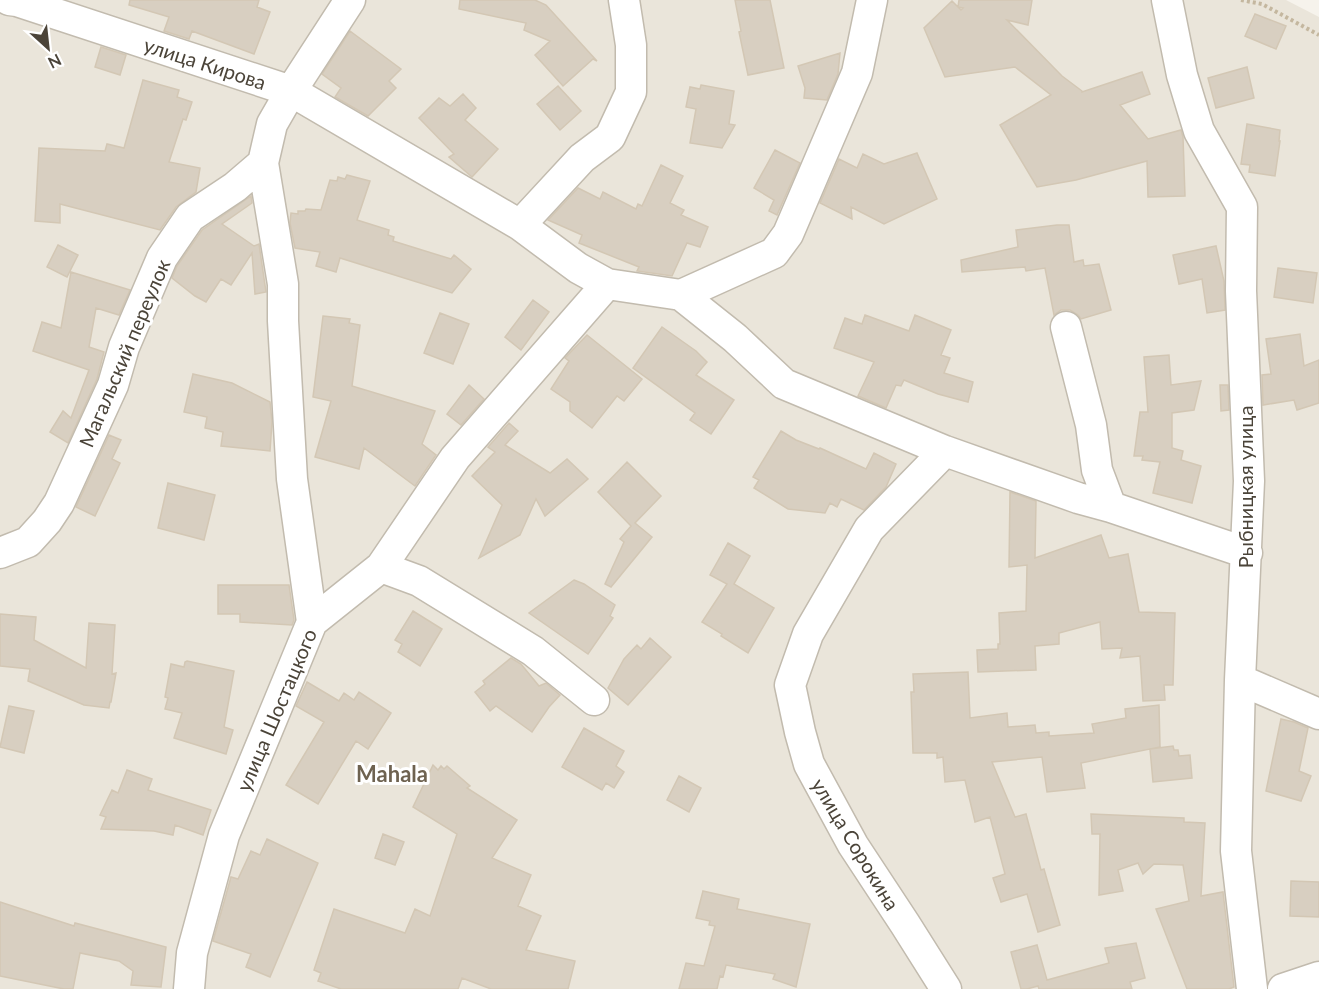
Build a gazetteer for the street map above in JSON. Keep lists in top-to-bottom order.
{
  "streets": {
    "street": [
      "улица Кирова",
      "Магальский переулок",
      "Рыбницкая улица",
      "улица Шостацкого",
      "улица Сорокина"
    ]
  },
  "districts": ["Mahala"],
  "north": "bottom right"
}
